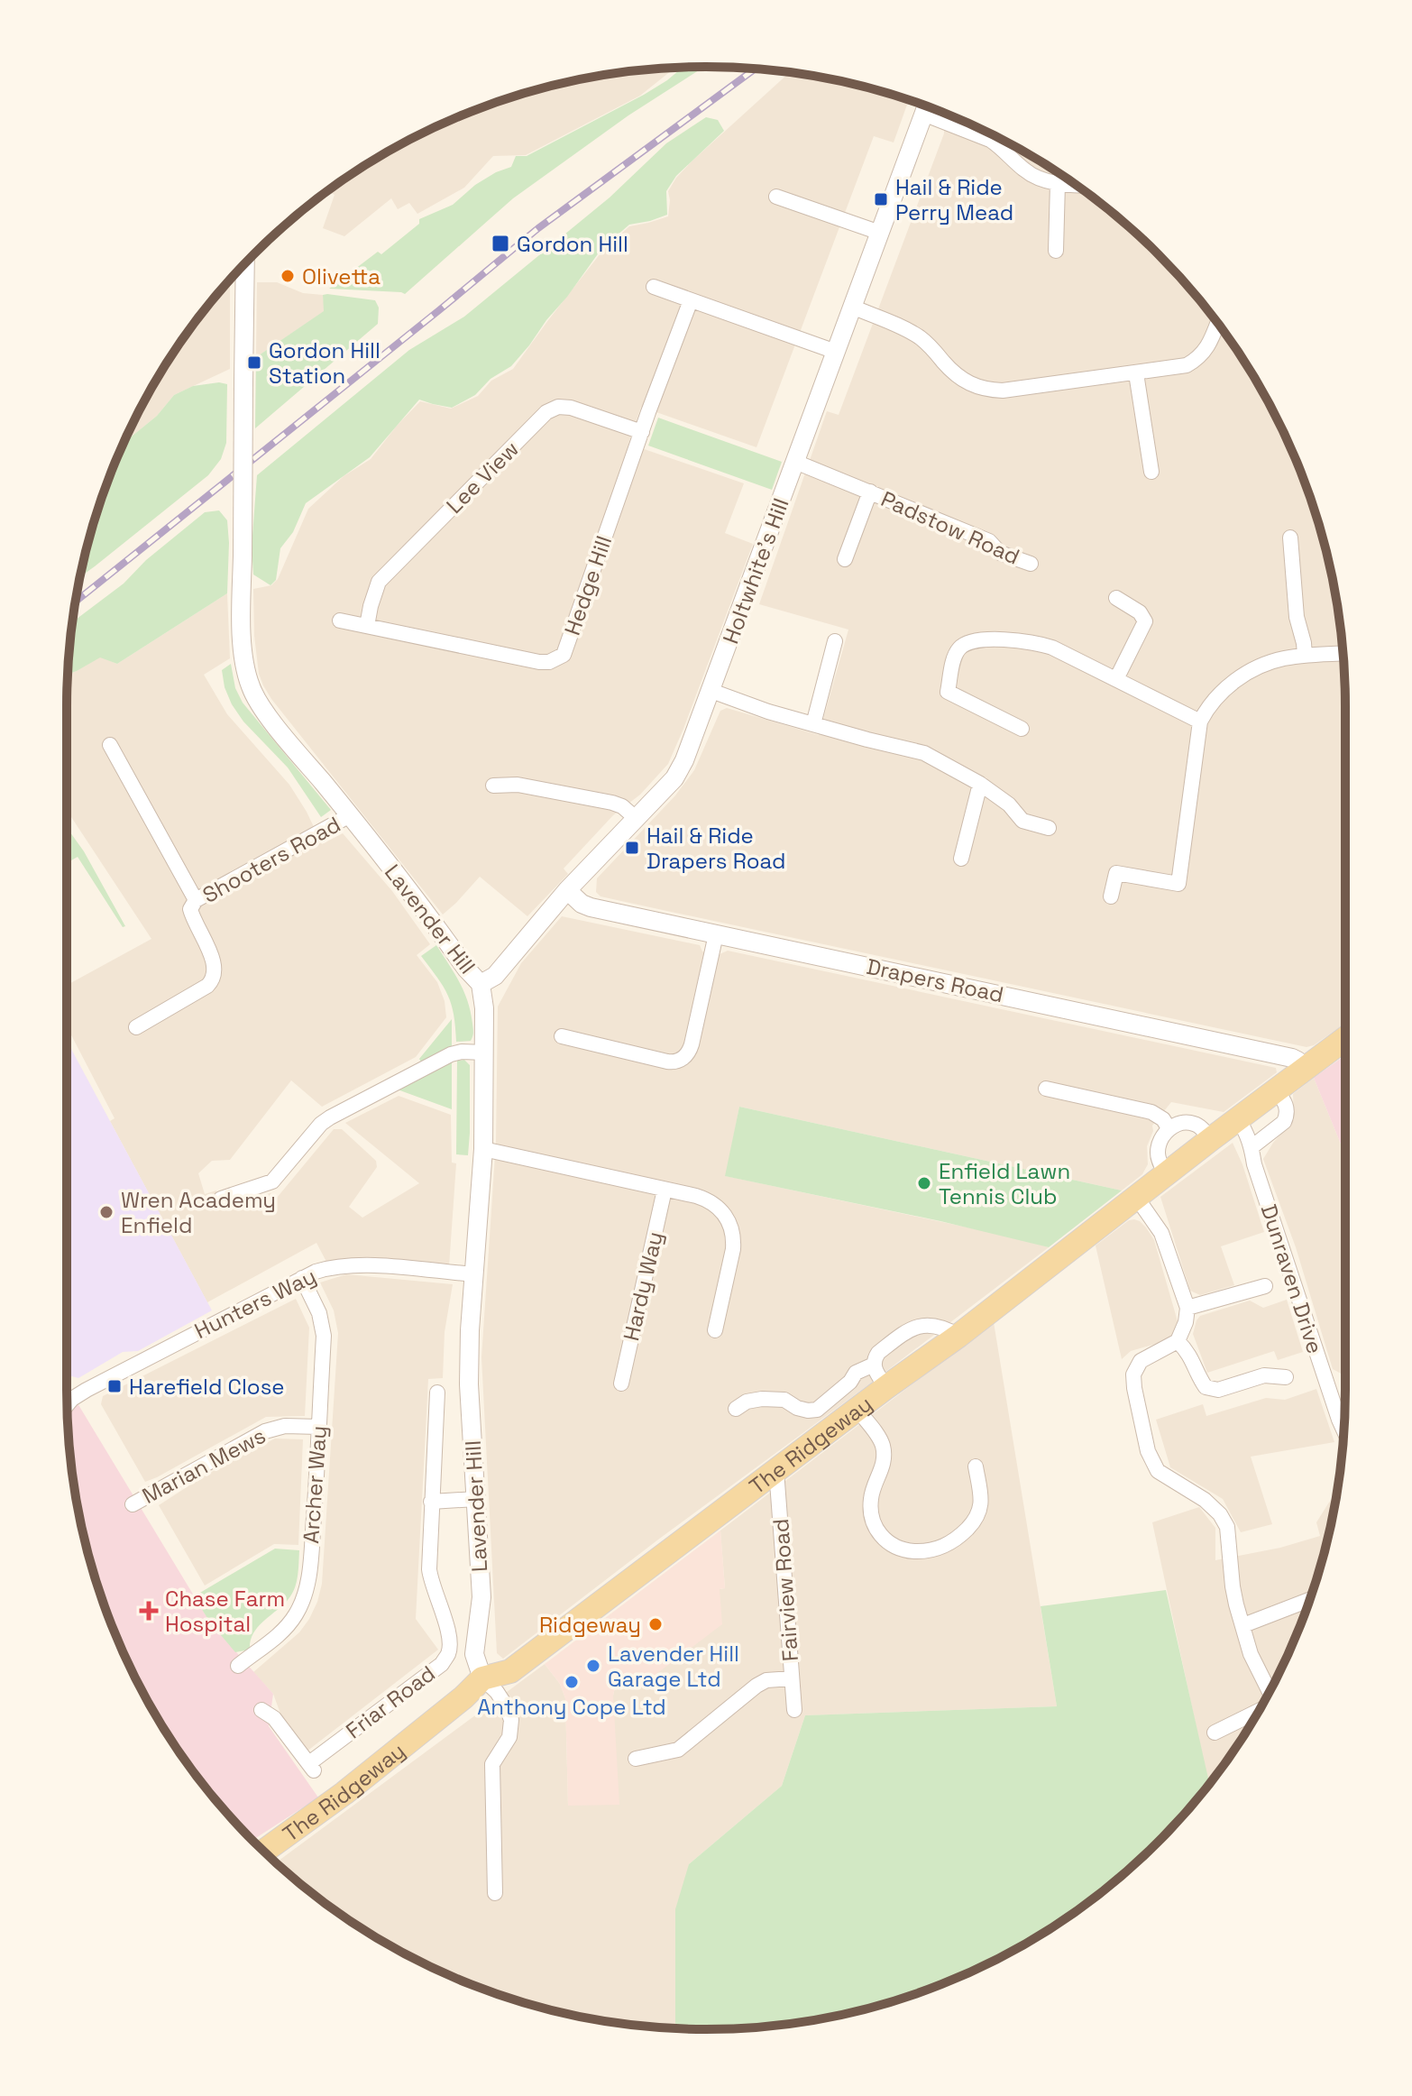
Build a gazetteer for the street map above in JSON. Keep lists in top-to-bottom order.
{
  "streets": {
    "main road": ["The Ridgeway"],
    "street": [
      "Lee View",
      "Padstow Road",
      "Holtwhite's Hill",
      "Hedge Hill",
      "Shooters Road",
      "Lavender Hill",
      "Drapers Road",
      "Dunraven Drive",
      "Hardy Way",
      "Hunters Way",
      "Marian Mews",
      "Archer Way",
      "Fairview Road",
      "Friar Road"
    ]
  },
  "crossings": [
    ["Lee View", "Hedge Hill"],
    ["Padstow Road", "Holtwhite's Hill"],
    ["Holtwhite's Hill", "Lavender Hill"],
    ["Holtwhite's Hill", "Drapers Road"],
    ["Shooters Road", "Lavender Hill"],
    ["Lavender Hill", "Hunters Way"],
    ["Lavender Hill", "The Ridgeway"],
    ["Drapers Road", "The Ridgeway"],
    ["Dunraven Drive", "The Ridgeway"],
    ["Hunters Way", "Archer Way"],
    ["The Ridgeway", "Fairview Road"],
    ["Marian Mews", "Archer Way"]
  ],
  "places": {
    "transit": [
      "Hail & Ride Perry Mead",
      "Gordon Hill",
      "Gordon Hill Station",
      "Hail & Ride Drapers Road",
      "Harefield Close"
    ],
    "other": [
      "Olivetta",
      "Enfield Lawn Tennis Club",
      "Wren Academy Enfield",
      "Ridgeway",
      "Lavender Hill Garage Ltd",
      "Anthony Cope Ltd"
    ],
    "health": ["Chase Farm Hospital"]
  }
}
